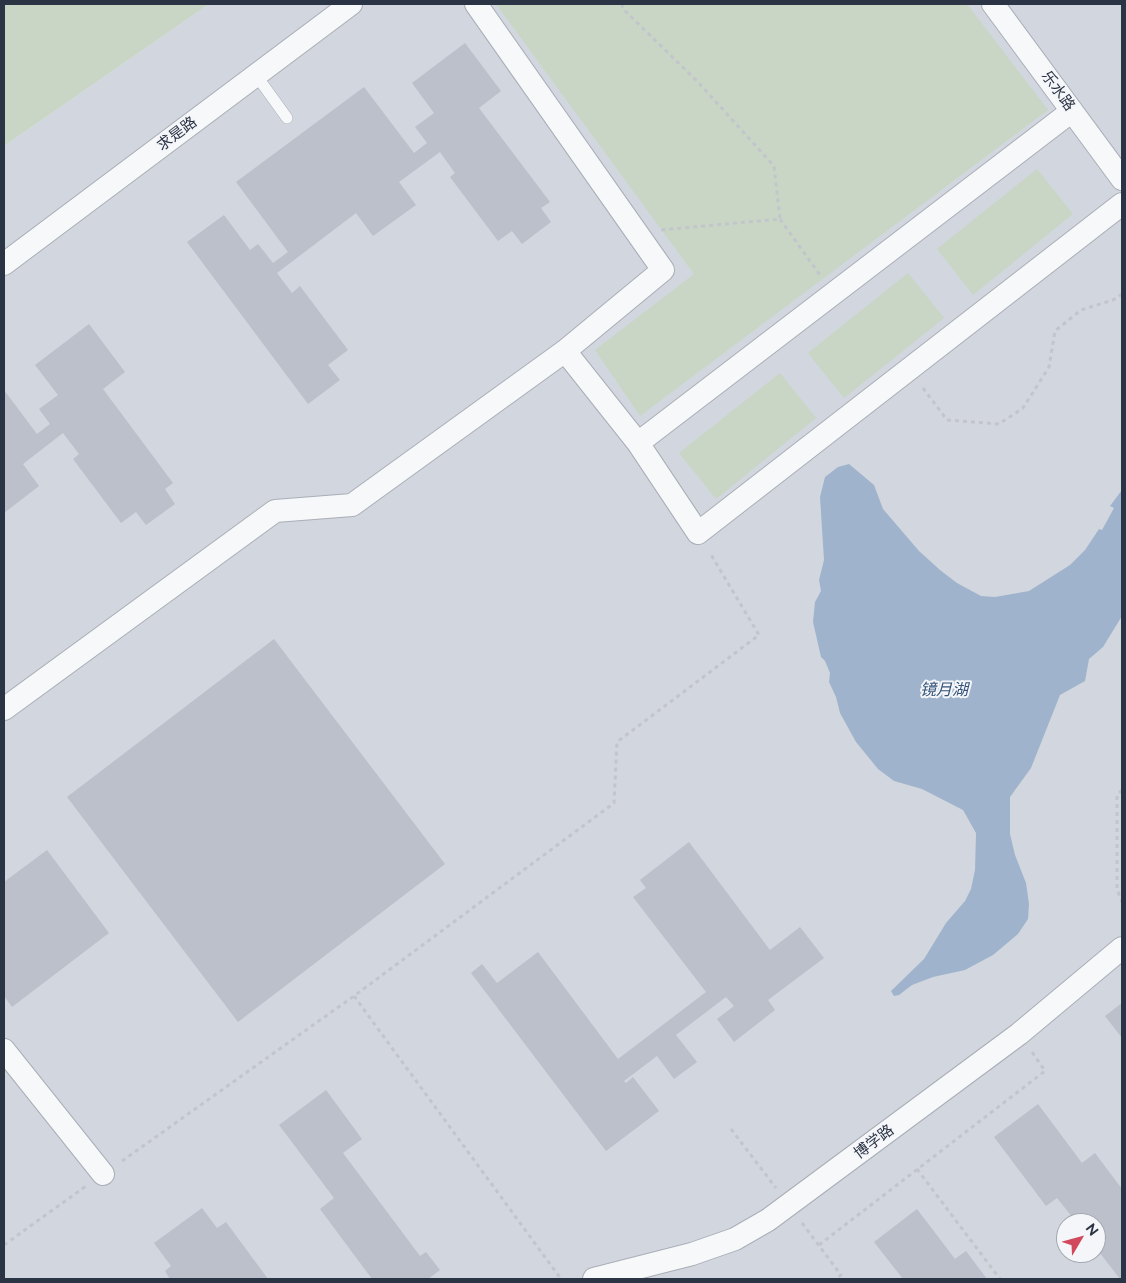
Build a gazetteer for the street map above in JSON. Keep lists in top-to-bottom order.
{
  "streets": {
    "street": ["乐水路", "求是路", "博学路"]
  },
  "water": ["镜月湖"],
  "north": "top right"
}
